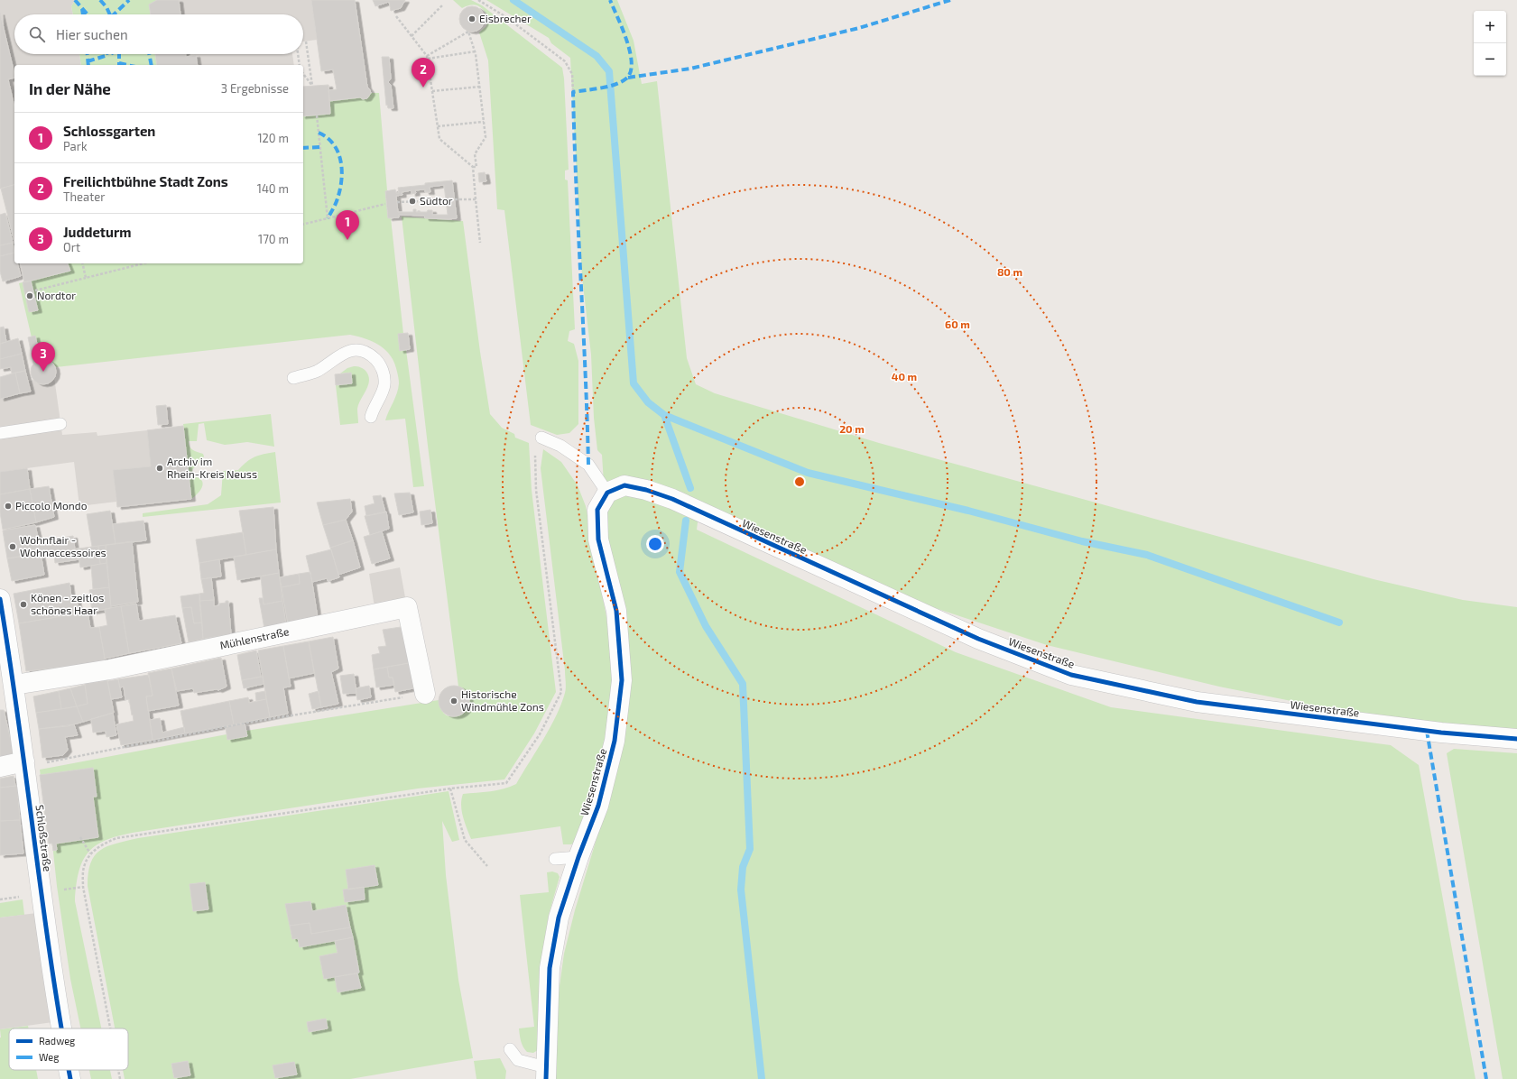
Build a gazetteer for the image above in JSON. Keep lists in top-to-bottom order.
{
  "streets": {
    "street": ["Wiesenstraße", "Mühlenstraße", "Schloßstraße"]
  },
  "crossings": [
    ["Mühlenstraße", "Schloßstraße"]
  ],
  "places": [
    "Eisbrecher",
    "Südtor",
    "Nordtor",
    "Archiv im Rhein-Kreis Neuss",
    "Piccolo Mondo",
    "Wohnflair - Wohnaccessoires",
    "Könen - zeitlos schönes Haar",
    "Historische Windmühle Zons"
  ],
  "legend": ["Radweg", "Weg"],
  "page": {
    "map_buttons": ["+", "−"],
    "search": "Hier suchen",
    "pins": ["2", "1", "3"],
    "heading": ["In der Nähe", "3 Ergebnisse"],
    "list": [
      {
        "mark": "1",
        "name": "Schlossgarten",
        "note": "Park",
        "value": "120 m"
      },
      {
        "mark": "2",
        "name": "Freilichtbühne Stadt Zons",
        "note": "Theater",
        "value": "140 m"
      },
      {
        "mark": "3",
        "name": "Juddeturm",
        "note": "Ort",
        "value": "170 m"
      }
    ]
  },
  "rings": [
    "80 m",
    "60 m",
    "40 m",
    "20 m"
  ]
}
